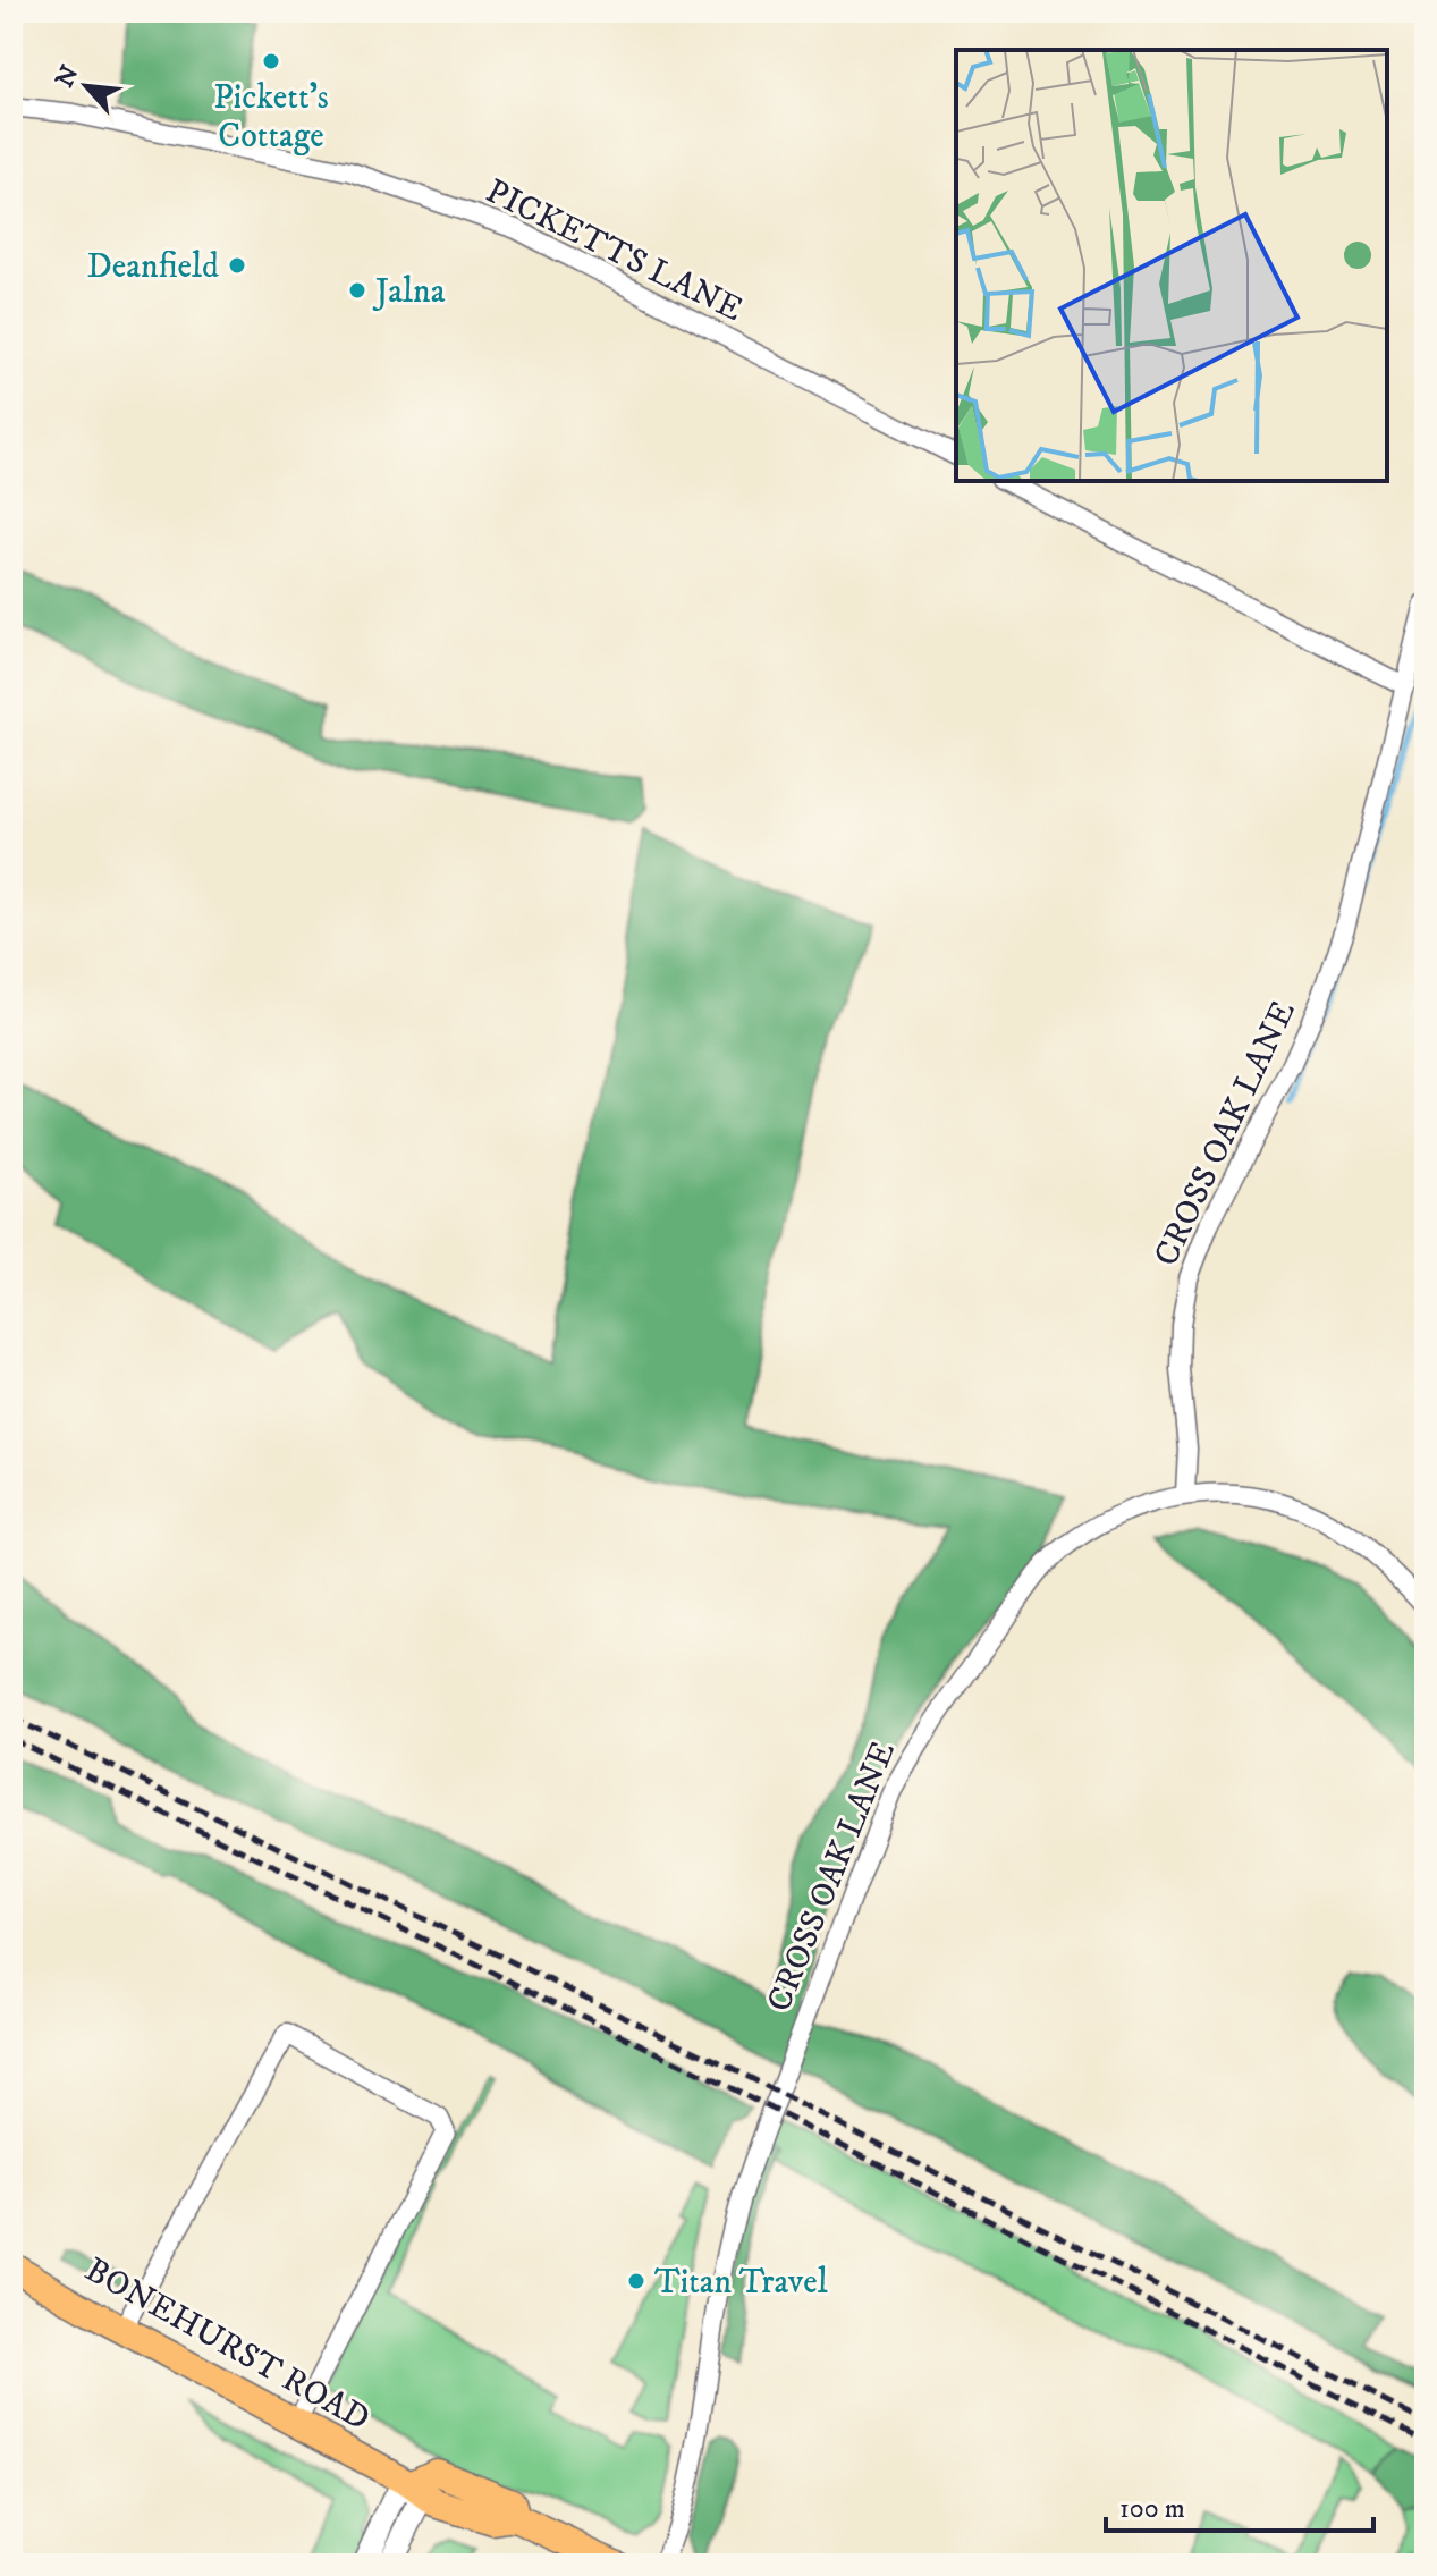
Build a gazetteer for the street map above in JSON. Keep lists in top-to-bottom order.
{
  "streets": {
    "main road": ["BONEHURST ROAD"],
    "street": ["PICKETTS LANE", "CROSS OAK LANE"]
  },
  "places": [
    "Pickett's Cottage",
    "Deanfield",
    "Jalna",
    "Titan Travel"
  ],
  "scale_bar": "100 m",
  "north": "top left"
}
